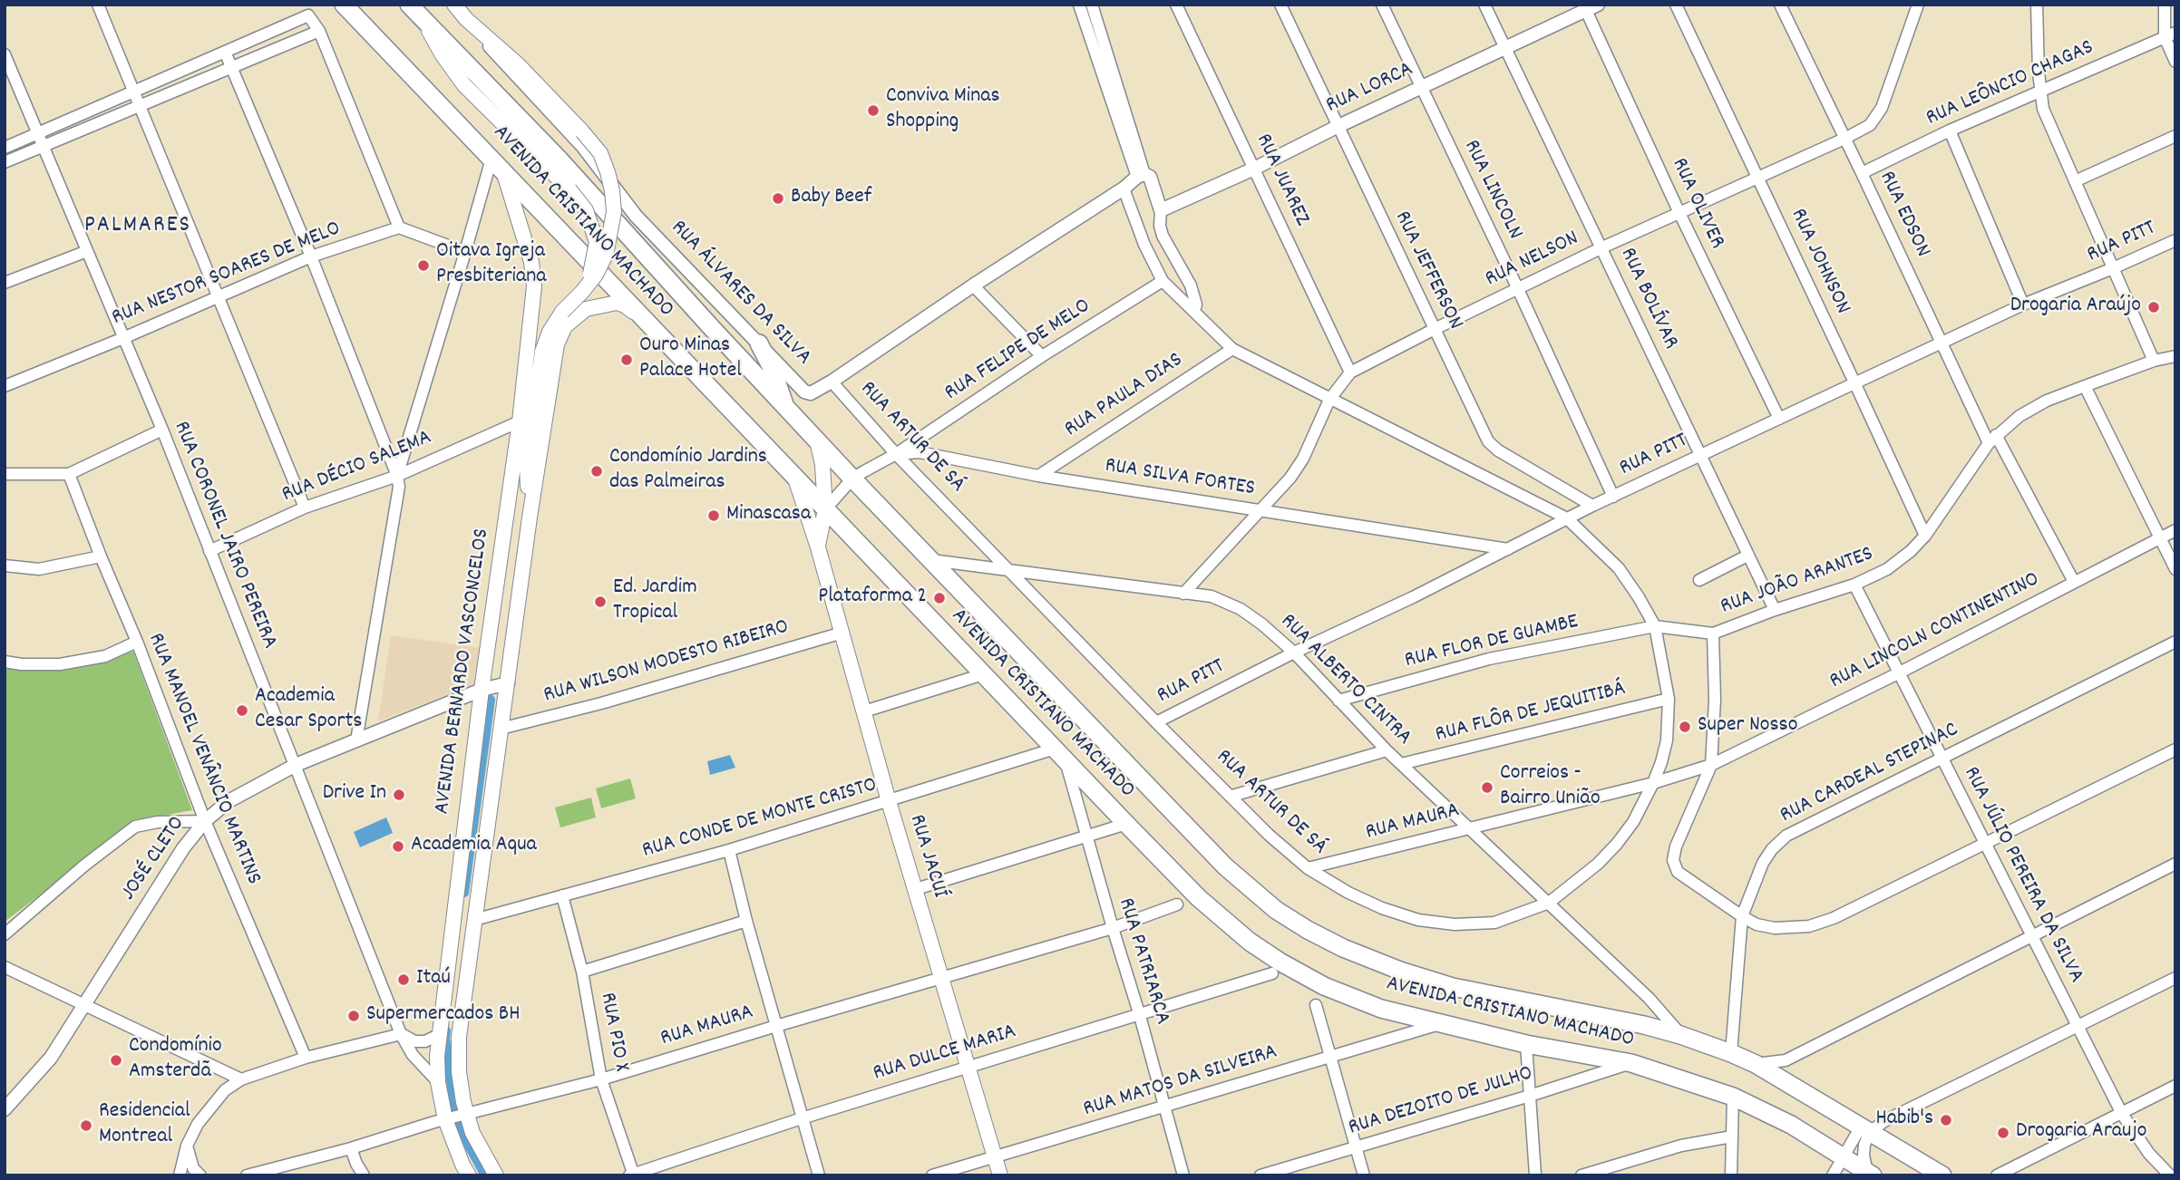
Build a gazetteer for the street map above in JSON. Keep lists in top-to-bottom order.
{
  "streets": {
    "highway": ["AVENIDA CRISTIANO MACHADO"],
    "main road": ["RUA ÁLVARES DA SILVA", "AVENIDA BERNARDO VASCONCELOS", "RUA JACUÍ"],
    "street": [
      "RUA LEÔNCIO CHAGAS",
      "RUA LORCA",
      "RUA JUAREZ",
      "RUA LINCOLN",
      "RUA OLIVER",
      "RUA EDSON",
      "RUA PITT",
      "RUA NELSON",
      "RUA JOHNSON",
      "RUA JEFFERSON",
      "RUA NESTOR SOARES DE MELO",
      "RUA BOLÍVAR",
      "RUA FELIPE DE MELO",
      "RUA PAULA DIAS",
      "RUA ARTUR DE SÁ",
      "RUA DÉCIO SALEMA",
      "RUA SILVA FORTES",
      "RUA CORONEL JAIRO PEREIRA",
      "RUA JOÃO ARANTES",
      "RUA LINCOLN CONTINENTINO",
      "RUA FLOR DE GUAMBE",
      "RUA WILSON MODESTO RIBEIRO",
      "RUA ALBERTO CINTRA",
      "RUA FLÔR DE JEQUITIBÁ",
      "RUA MANOEL VENÂNCIO MARTINS",
      "RUA CARDEAL STEPINAC",
      "RUA CONDE DE MONTE CRISTO",
      "RUA MAURA",
      "JOSÉ CLETO",
      "RUA JÚLIO PEREIRA DA SILVA",
      "RUA PATRIARCA",
      "RUA PIO X",
      "RUA DULCE MARIA",
      "RUA MATOS DA SILVEIRA",
      "RUA DEZOITO DE JULHO"
    ]
  },
  "crossings": [
    ["RUA LEÔNCIO CHAGAS", "RUA EDSON"],
    ["RUA LORCA", "RUA JUAREZ"],
    ["RUA LORCA", "RUA LINCOLN"],
    ["RUA LORCA", "RUA OLIVER"],
    ["RUA LORCA", "RUA JEFFERSON"],
    ["RUA LORCA", "RUA BOLÍVAR"],
    ["RUA JUAREZ", "RUA NELSON"],
    ["RUA LINCOLN", "RUA PITT"],
    ["RUA LINCOLN", "RUA NELSON"],
    ["RUA OLIVER", "RUA PITT"],
    ["RUA OLIVER", "RUA NELSON"],
    ["RUA EDSON", "RUA PITT"],
    ["RUA EDSON", "RUA NELSON"],
    ["RUA EDSON", "RUA JOÃO ARANTES"],
    ["RUA EDSON", "RUA LINCOLN CONTINENTINO"],
    ["AVENIDA CRISTIANO MACHADO", "RUA SILVA FORTES"],
    ["AVENIDA CRISTIANO MACHADO", "AVENIDA BERNARDO VASCONCELOS"],
    ["AVENIDA CRISTIANO MACHADO", "RUA ALBERTO CINTRA"],
    ["AVENIDA CRISTIANO MACHADO", "RUA CARDEAL STEPINAC"],
    ["AVENIDA CRISTIANO MACHADO", "RUA CONDE DE MONTE CRISTO"],
    ["AVENIDA CRISTIANO MACHADO", "RUA JACUÍ"],
    ["AVENIDA CRISTIANO MACHADO", "RUA PATRIARCA"],
    ["AVENIDA CRISTIANO MACHADO", "RUA MATOS DA SILVEIRA"],
    ["AVENIDA CRISTIANO MACHADO", "RUA DEZOITO DE JULHO"],
    ["RUA PITT", "RUA JOHNSON"],
    ["RUA PITT", "RUA JEFFERSON"],
    ["RUA PITT", "RUA BOLÍVAR"],
    ["RUA PITT", "RUA ARTUR DE SÁ"],
    ["RUA PITT", "RUA SILVA FORTES"],
    ["RUA PITT", "RUA ALBERTO CINTRA"],
    ["RUA NELSON", "RUA JOHNSON"],
    ["RUA NELSON", "RUA JEFFERSON"],
    ["RUA NELSON", "RUA BOLÍVAR"],
    ["RUA NELSON", "RUA ARTUR DE SÁ"],
    ["RUA NELSON", "RUA SILVA FORTES"],
    ["RUA NELSON", "RUA ALBERTO CINTRA"],
    ["RUA JOHNSON", "RUA JOÃO ARANTES"],
    ["RUA NESTOR SOARES DE MELO", "RUA CORONEL JAIRO PEREIRA"],
    ["RUA ÁLVARES DA SILVA", "RUA ARTUR DE SÁ"],
    ["RUA BOLÍVAR", "RUA JOÃO ARANTES"],
    ["RUA FELIPE DE MELO", "RUA ARTUR DE SÁ"],
    ["RUA FELIPE DE MELO", "RUA SILVA FORTES"],
    ["RUA PAULA DIAS", "RUA ARTUR DE SÁ"],
    ["RUA PAULA DIAS", "RUA SILVA FORTES"],
    ["RUA ARTUR DE SÁ", "RUA SILVA FORTES"],
    ["RUA ARTUR DE SÁ", "RUA JOÃO ARANTES"],
    ["RUA ARTUR DE SÁ", "RUA FLOR DE GUAMBE"],
    ["RUA ARTUR DE SÁ", "RUA ALBERTO CINTRA"],
    ["RUA ARTUR DE SÁ", "RUA FLÔR DE JEQUITIBÁ"],
    ["RUA ARTUR DE SÁ", "RUA MAURA"],
    ["RUA DÉCIO SALEMA", "RUA CORONEL JAIRO PEREIRA"],
    ["RUA DÉCIO SALEMA", "AVENIDA BERNARDO VASCONCELOS"],
    ["RUA CORONEL JAIRO PEREIRA", "AVENIDA BERNARDO VASCONCELOS"],
    ["RUA CORONEL JAIRO PEREIRA", "JOSÉ CLETO"],
    ["RUA JOÃO ARANTES", "RUA FLOR DE GUAMBE"],
    ["RUA JOÃO ARANTES", "RUA JÚLIO PEREIRA DA SILVA"],
    ["RUA LINCOLN CONTINENTINO", "RUA MAURA"],
    ["RUA LINCOLN CONTINENTINO", "RUA JÚLIO PEREIRA DA SILVA"],
    ["RUA FLOR DE GUAMBE", "RUA ALBERTO CINTRA"],
    ["RUA WILSON MODESTO RIBEIRO", "AVENIDA BERNARDO VASCONCELOS"],
    ["RUA WILSON MODESTO RIBEIRO", "RUA JACUÍ"],
    ["AVENIDA BERNARDO VASCONCELOS", "RUA CONDE DE MONTE CRISTO"],
    ["AVENIDA BERNARDO VASCONCELOS", "RUA MAURA"],
    ["AVENIDA BERNARDO VASCONCELOS", "JOSÉ CLETO"],
    ["RUA ALBERTO CINTRA", "RUA FLÔR DE JEQUITIBÁ"],
    ["RUA ALBERTO CINTRA", "RUA MAURA"],
    ["RUA MANOEL VENÂNCIO MARTINS", "JOSÉ CLETO"],
    ["RUA CARDEAL STEPINAC", "RUA JÚLIO PEREIRA DA SILVA"],
    ["RUA CONDE DE MONTE CRISTO", "RUA JACUÍ"],
    ["RUA CONDE DE MONTE CRISTO", "RUA PATRIARCA"],
    ["RUA CONDE DE MONTE CRISTO", "RUA PIO X"],
    ["RUA MAURA", "RUA JACUÍ"],
    ["RUA MAURA", "RUA PATRIARCA"],
    ["RUA MAURA", "RUA PIO X"],
    ["RUA JACUÍ", "RUA DULCE MARIA"],
    ["RUA JACUÍ", "RUA MATOS DA SILVEIRA"],
    ["RUA PATRIARCA", "RUA DULCE MARIA"],
    ["RUA PATRIARCA", "RUA MATOS DA SILVEIRA"],
    ["RUA PIO X", "RUA DULCE MARIA"]
  ],
  "districts": ["PALMARES"],
  "places": [
    "Conviva Minas Shopping",
    "Baby Beef",
    "Oitava Igreja Presbiteriana",
    "Drogaria Araújo",
    "Ouro Minas Palace Hotel",
    "Condomínio Jardins das Palmeiras",
    "Minascasa",
    "Plataforma 2",
    "Ed. Jardim Tropical",
    "Academia Cesar Sports",
    "Super Nosso",
    "Correios - Bairro União",
    "Drive In",
    "Academia Aqua",
    "Itaú",
    "Supermercados BH",
    "Condomínio Amsterdã",
    "Habib's",
    "Residencial Montreal",
    "Drogaria Araujo"
  ]
}
